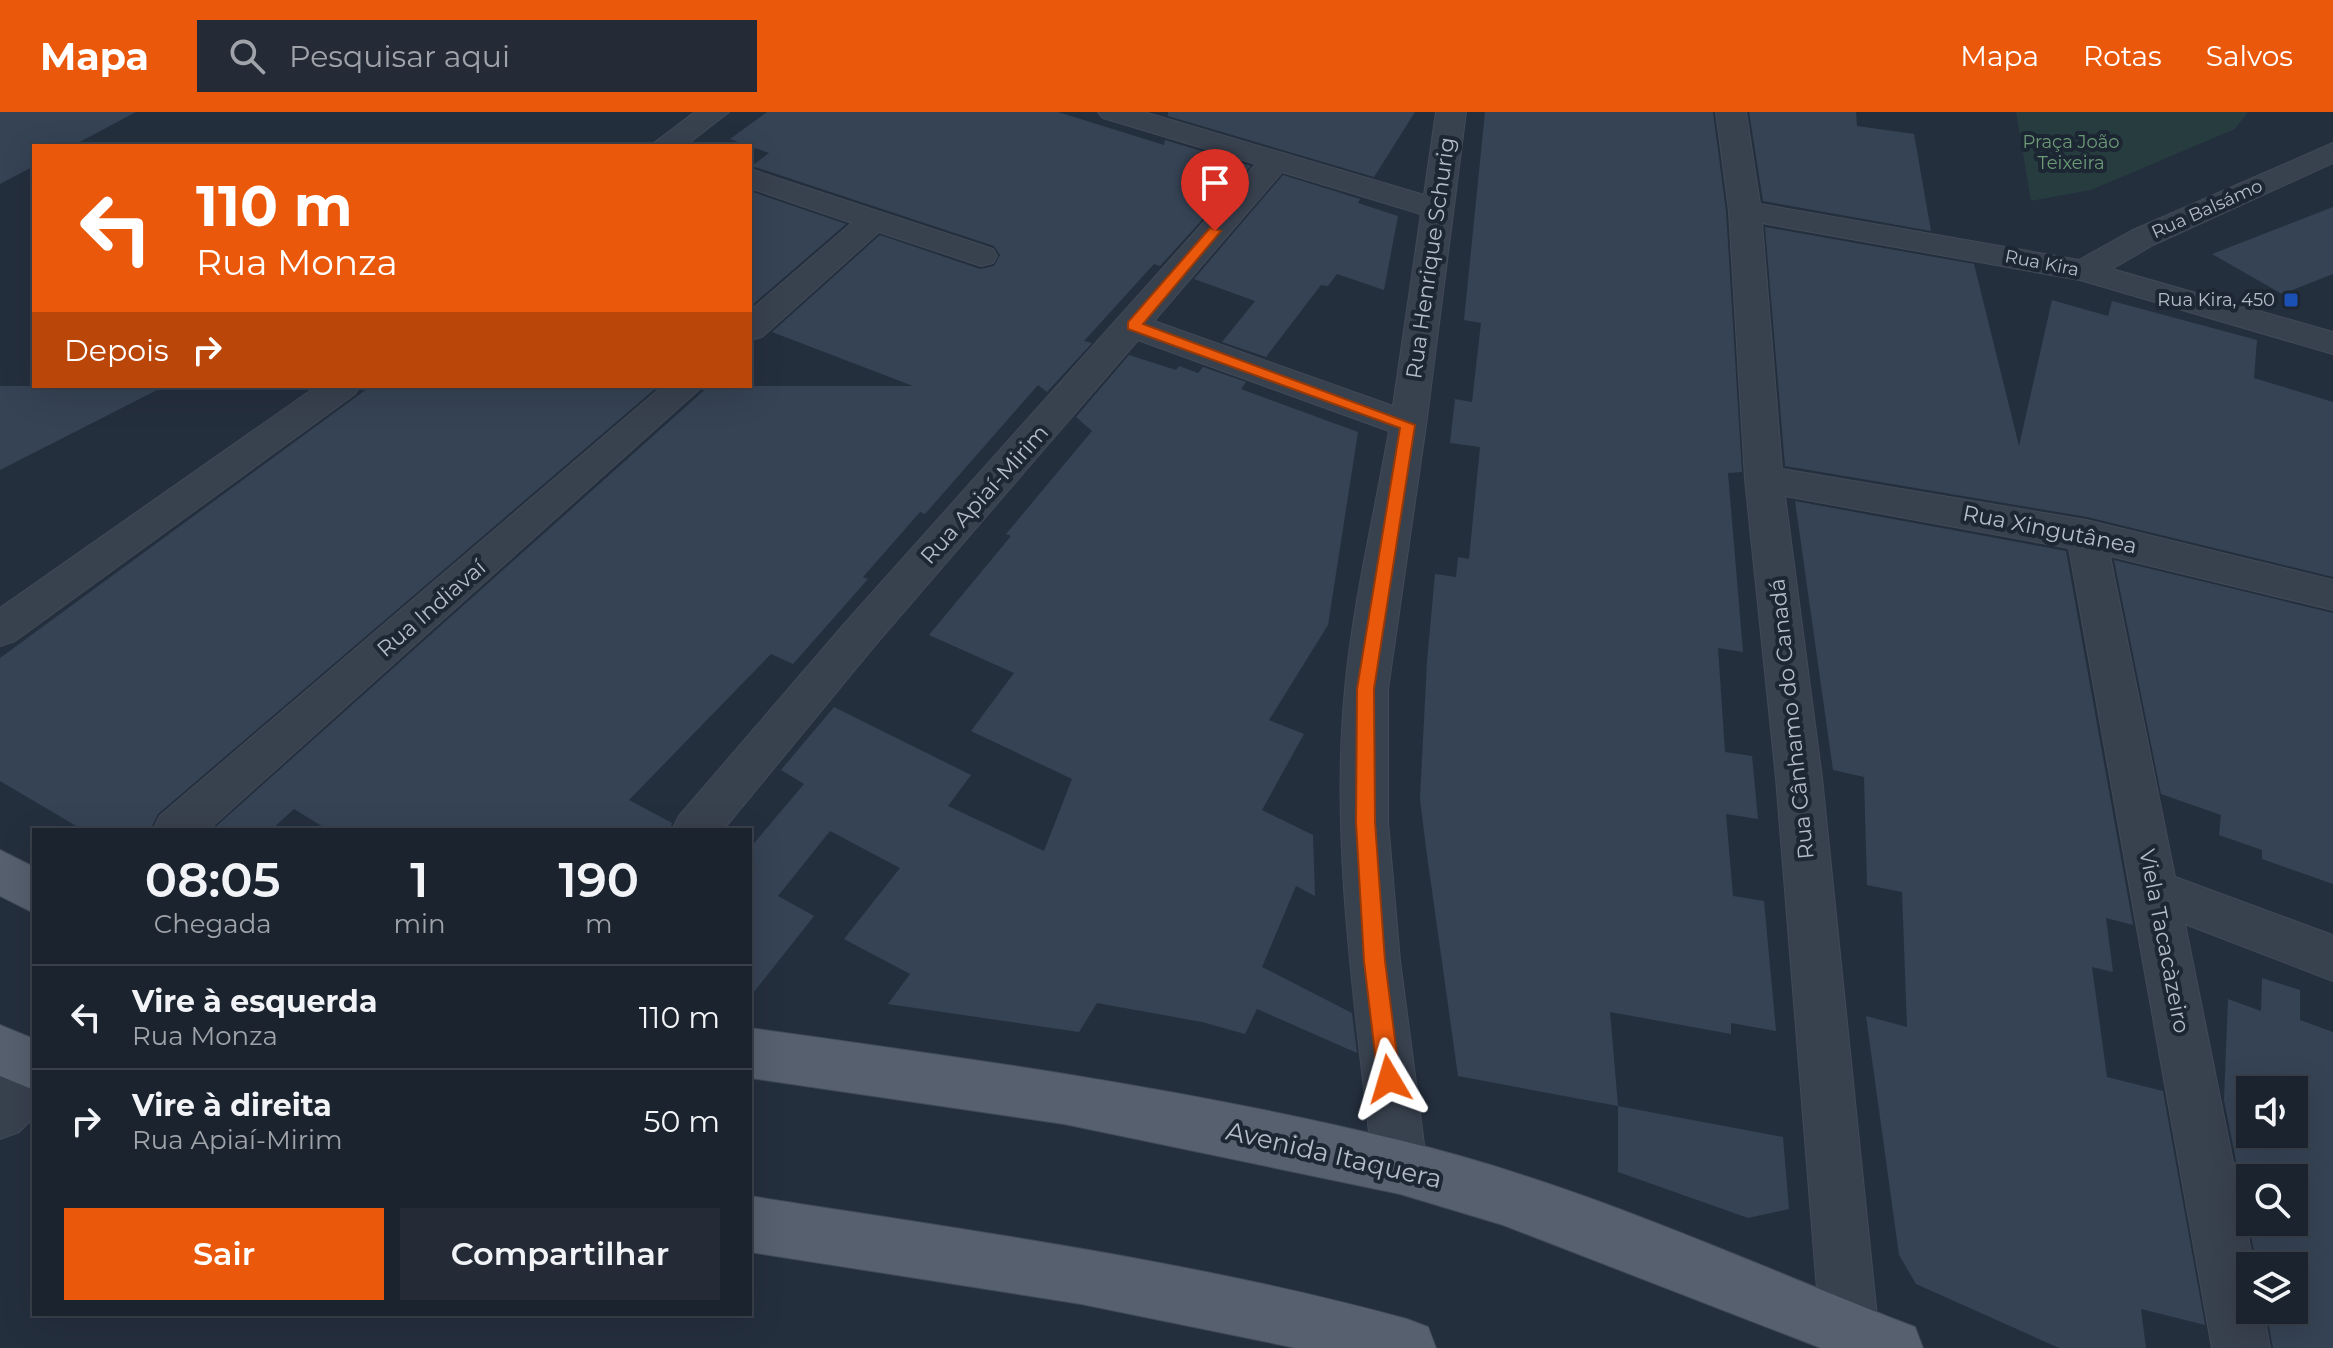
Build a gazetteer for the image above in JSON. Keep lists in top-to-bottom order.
{
  "streets": {
    "main road": ["Avenida Itaquera"],
    "street": [
      "Rua Balsámo",
      "Rua Henrique Schurig",
      "Rua Kira",
      "Rua Apiaí-Mirim",
      "Rua Xingutânea",
      "Rua Indiavaí",
      "Rua Cânhamo do Canadá",
      "Viela Tacacàzeiro"
    ]
  },
  "crossings": [
    ["Rua Balsámo", "Rua Kira"],
    ["Rua Henrique Schurig", "Avenida Itaquera"],
    ["Rua Kira", "Rua Cânhamo do Canadá"],
    ["Rua Xingutânea", "Rua Cânhamo do Canadá"],
    ["Rua Xingutânea", "Viela Tacacàzeiro"],
    ["Rua Cânhamo do Canadá", "Avenida Itaquera"]
  ],
  "parks": ["Praça João Teixeira"],
  "places": {
    "transit": ["Rua Kira, 450"]
  },
  "page": {
    "header": "Mapa",
    "search": "Pesquisar aqui",
    "nav": ["Mapa", "Rotas", "Salvos"],
    "turn": ["110 m", "Rua Monza"],
    "then": "Depois",
    "eta": [
      "08:05",
      "Chegada",
      "1",
      "min",
      "190",
      "m"
    ],
    "list": [
      {
        "name": "Vire à esquerda",
        "note": "Rua Monza",
        "value": "110 m"
      },
      {
        "name": "Vire à direita",
        "note": "Rua Apiaí-Mirim",
        "value": "50 m"
      }
    ],
    "buttons": ["Sair", "Compartilhar"]
  }
}
